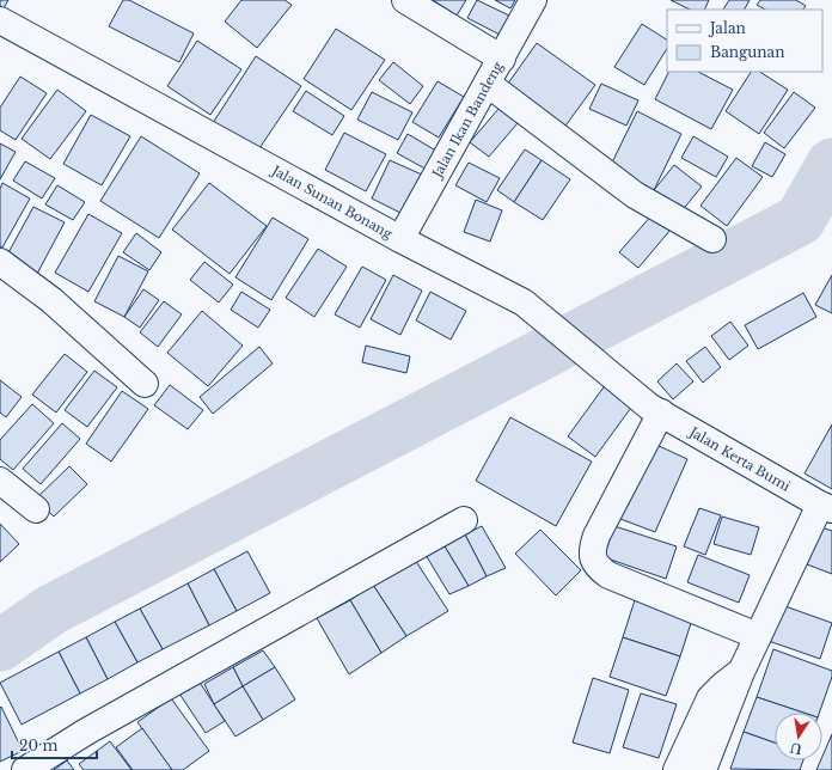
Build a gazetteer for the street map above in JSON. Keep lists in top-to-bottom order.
{
  "streets": {
    "street": ["Jalan Ikan Bandeng", "Jalan Sunan Bonang", "Jalan Kerta Bumi"]
  },
  "crossings": [
    ["Jalan Ikan Bandeng", "Jalan Sunan Bonang"],
    ["Jalan Sunan Bonang", "Jalan Kerta Bumi"]
  ],
  "legend": ["Jalan", "Bangunan"],
  "scale_bar": "20 m",
  "north": "bottom"
}
